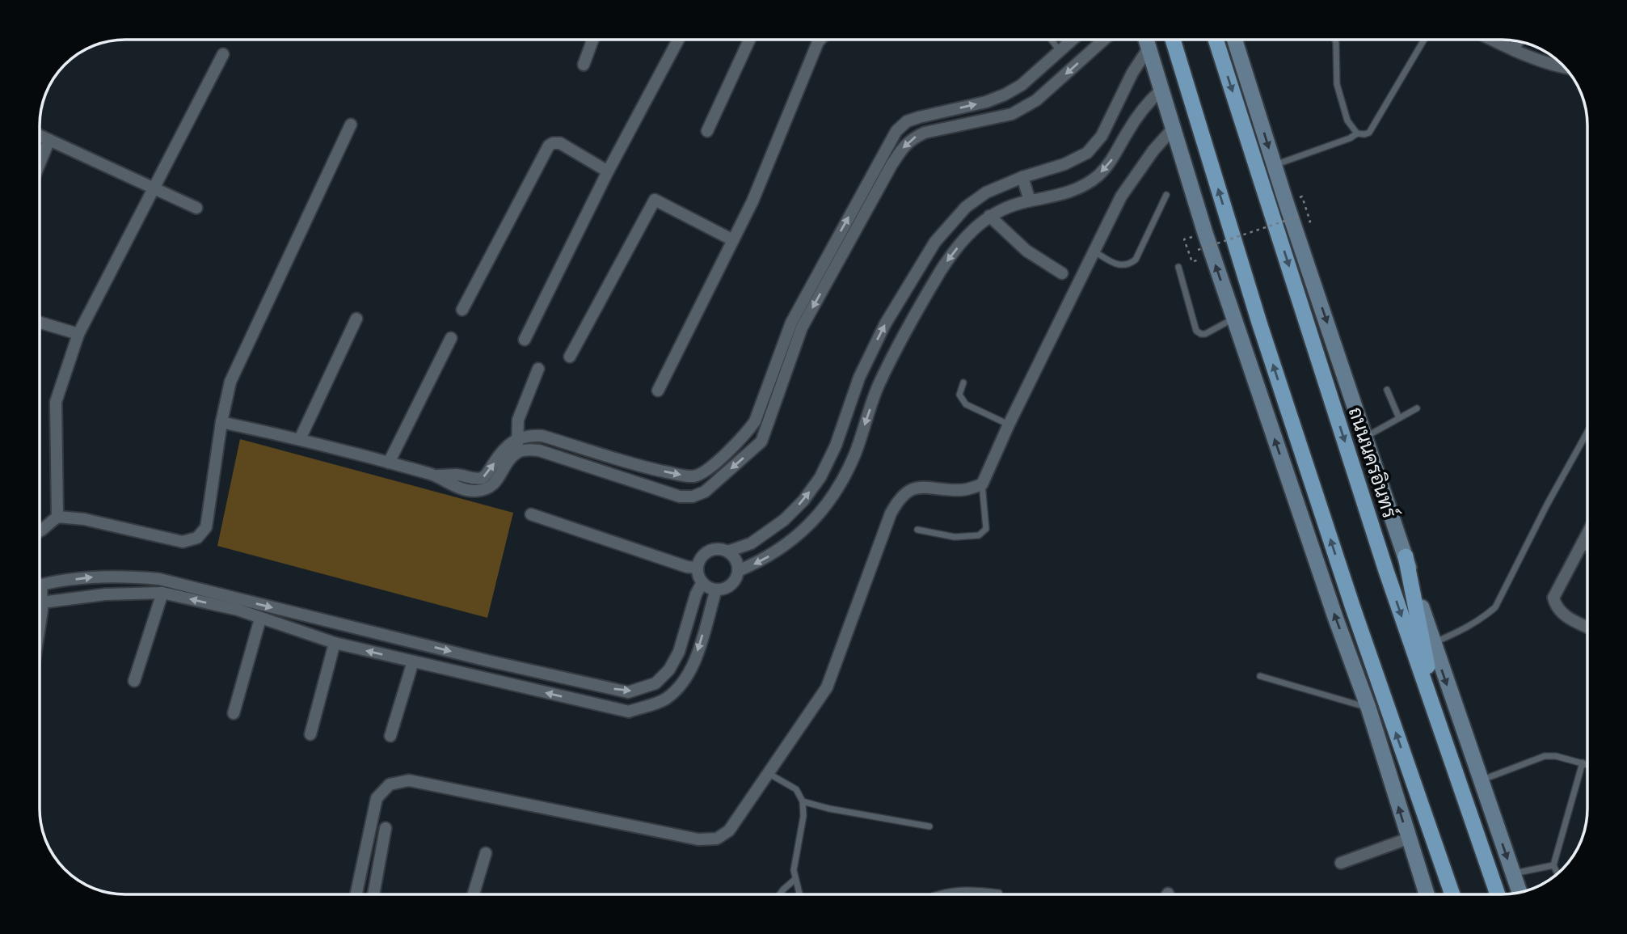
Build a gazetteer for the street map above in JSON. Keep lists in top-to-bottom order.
{
  "streets": {
    "main road": ["ถนนนครอินทร์"]
  }
}
